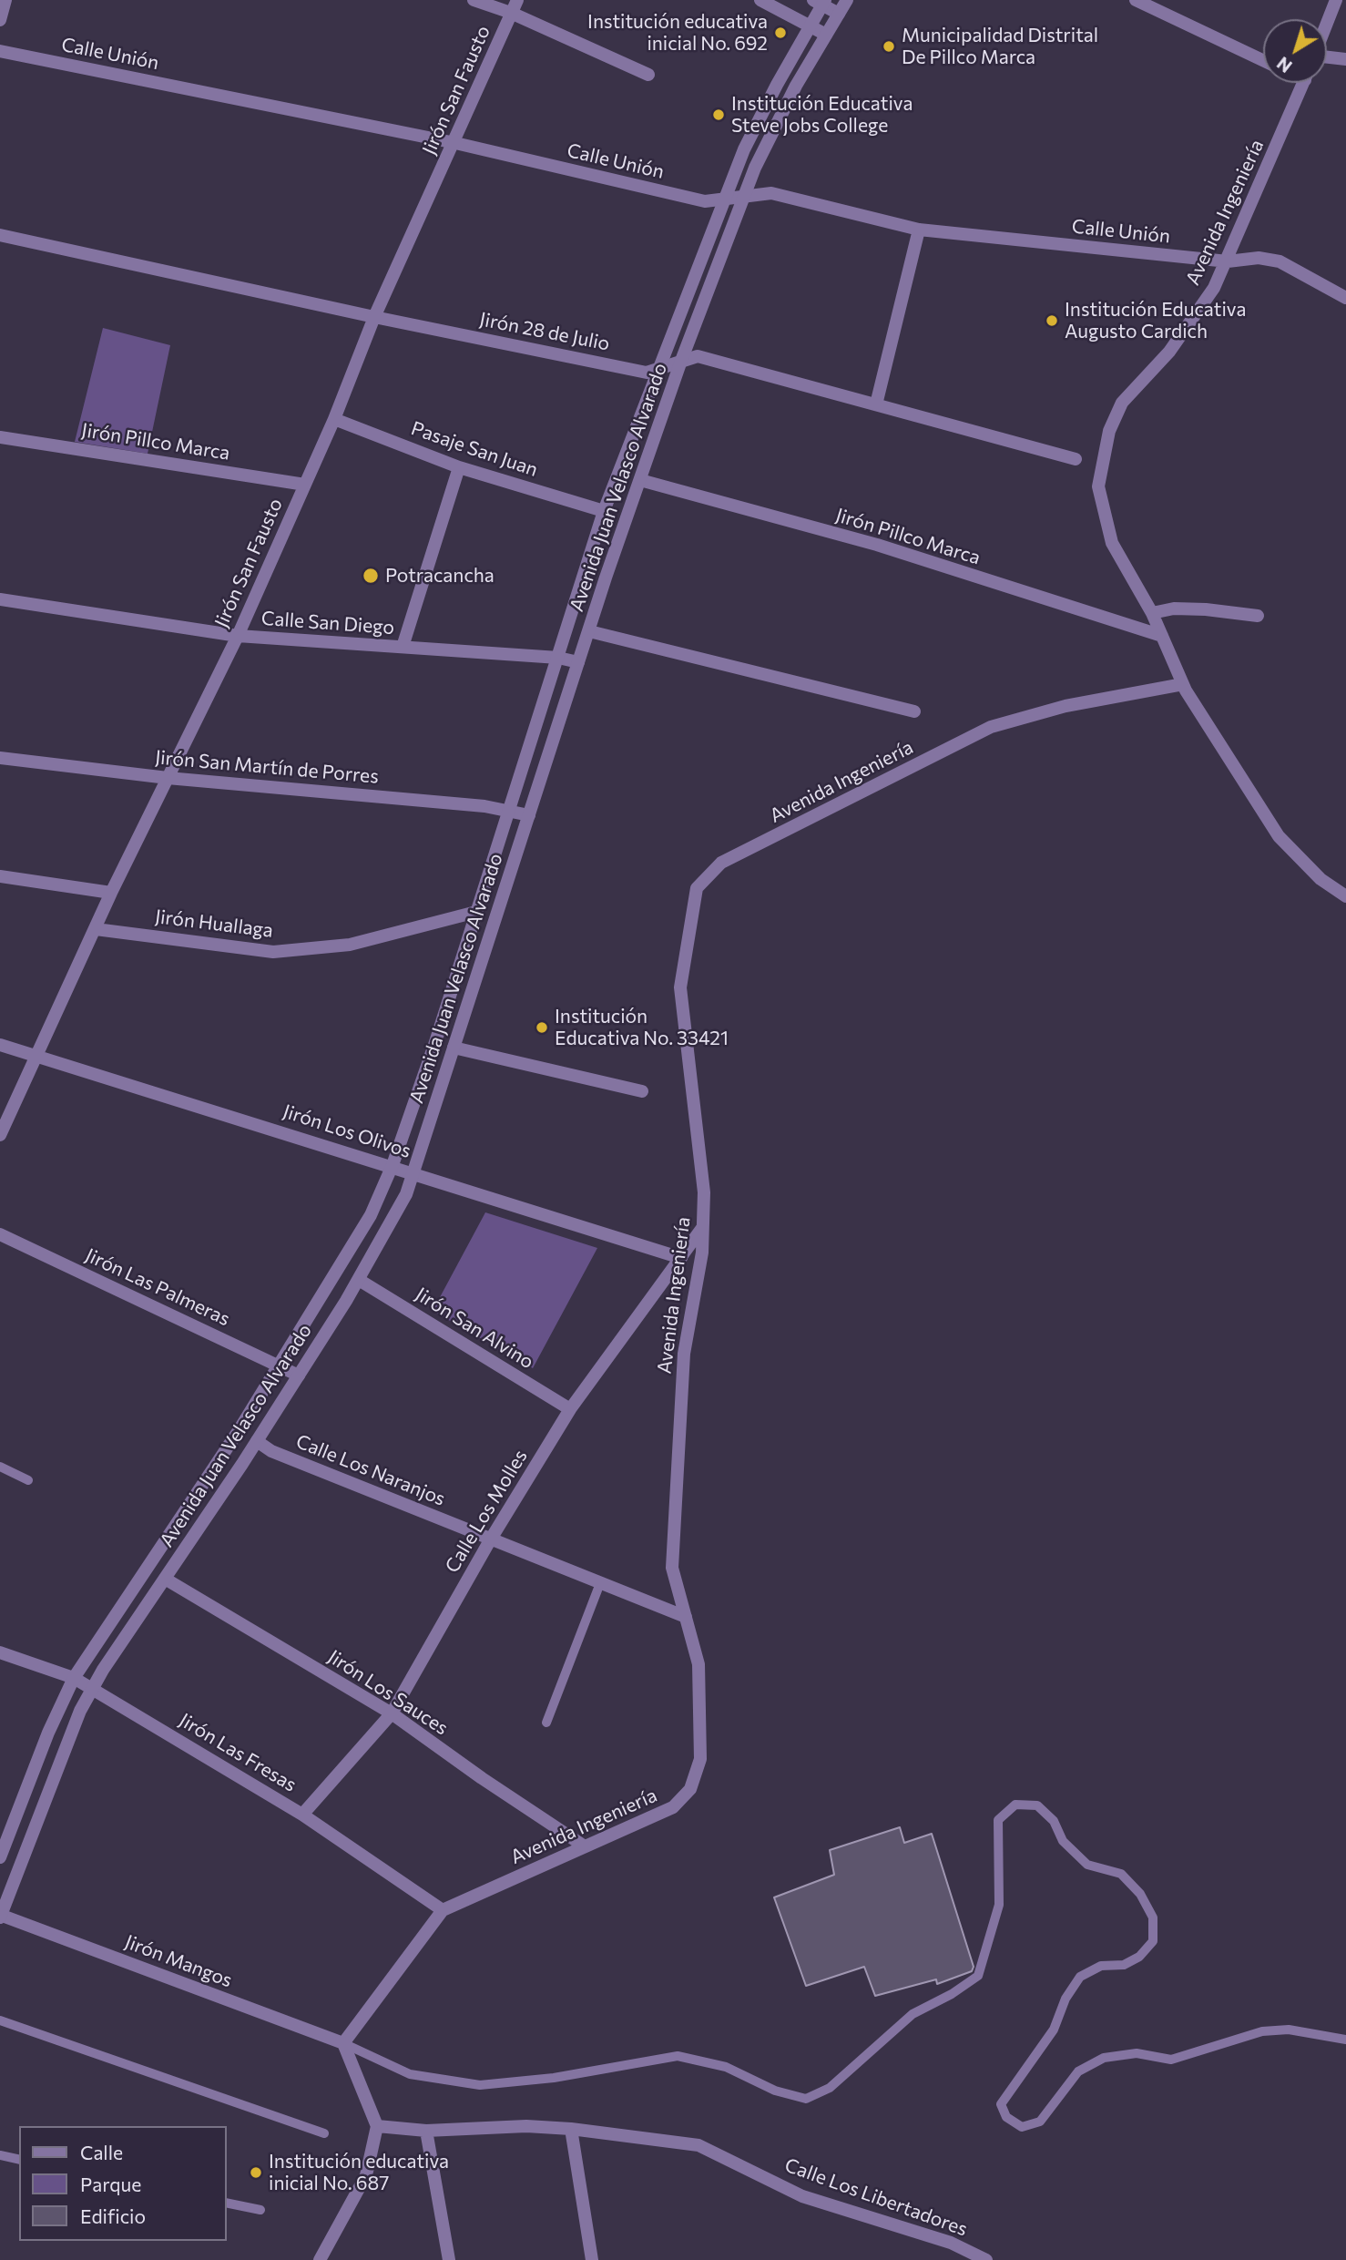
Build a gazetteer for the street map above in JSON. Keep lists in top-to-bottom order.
{
  "streets": {
    "street": [
      "Calle Unión",
      "Jirón San Fausto",
      "Avenida Ingeniería",
      "Jirón 28 de Julio",
      "Jirón Pillco Marca",
      "Pasaje San Juan",
      "Avenida Juan Velasco Alvarado",
      "Calle San Diego",
      "Jirón San Martín de Porres",
      "Jirón Huallaga",
      "Jirón Los Olivos",
      "Jirón Las Palmeras",
      "Jirón San Alvino",
      "Calle Los Naranjos",
      "Calle Los Molles",
      "Jirón Los Sauces",
      "Jirón Las Fresas",
      "Jirón Mangos",
      "Calle Los Libertadores"
    ]
  },
  "crossings": [
    ["Calle Unión", "Jirón San Fausto"],
    ["Calle Unión", "Avenida Ingeniería"],
    ["Calle Unión", "Avenida Juan Velasco Alvarado"],
    ["Jirón San Fausto", "Jirón 28 de Julio"],
    ["Jirón San Fausto", "Jirón Pillco Marca"],
    ["Jirón San Fausto", "Pasaje San Juan"],
    ["Jirón San Fausto", "Calle San Diego"],
    ["Jirón San Fausto", "Jirón San Martín de Porres"],
    ["Jirón San Fausto", "Jirón Huallaga"],
    ["Jirón San Fausto", "Jirón Los Olivos"],
    ["Avenida Ingeniería", "Jirón Pillco Marca"],
    ["Avenida Ingeniería", "Calle Los Naranjos"],
    ["Avenida Ingeniería", "Calle Los Molles"],
    ["Avenida Ingeniería", "Jirón Los Sauces"],
    ["Avenida Ingeniería", "Jirón Las Fresas"],
    ["Avenida Ingeniería", "Jirón Mangos"],
    ["Jirón 28 de Julio", "Avenida Juan Velasco Alvarado"],
    ["Jirón Pillco Marca", "Avenida Juan Velasco Alvarado"],
    ["Pasaje San Juan", "Avenida Juan Velasco Alvarado"],
    ["Avenida Juan Velasco Alvarado", "Calle San Diego"],
    ["Avenida Juan Velasco Alvarado", "Jirón San Martín de Porres"],
    ["Avenida Juan Velasco Alvarado", "Jirón Huallaga"],
    ["Avenida Juan Velasco Alvarado", "Jirón Los Olivos"],
    ["Avenida Juan Velasco Alvarado", "Jirón Las Palmeras"],
    ["Avenida Juan Velasco Alvarado", "Jirón San Alvino"],
    ["Avenida Juan Velasco Alvarado", "Calle Los Naranjos"],
    ["Avenida Juan Velasco Alvarado", "Jirón Los Sauces"],
    ["Avenida Juan Velasco Alvarado", "Jirón Las Fresas"],
    ["Avenida Juan Velasco Alvarado", "Jirón Mangos"],
    ["Jirón Los Olivos", "Calle Los Molles"],
    ["Jirón San Alvino", "Calle Los Molles"],
    ["Calle Los Naranjos", "Calle Los Molles"],
    ["Calle Los Molles", "Jirón Los Sauces"],
    ["Calle Los Molles", "Jirón Las Fresas"]
  ],
  "places": [
    "Institución educativa inicial No. 692",
    "Municipalidad Distrital De Pillco Marca",
    "Institución Educativa Steve Jobs College",
    "Institución Educativa Augusto Cardich",
    "Potracancha",
    "Institución Educativa No. 33421",
    "Institución educativa inicial No. 687"
  ],
  "legend": ["Calle", "Parque", "Edificio"],
  "north": "bottom left"
}
